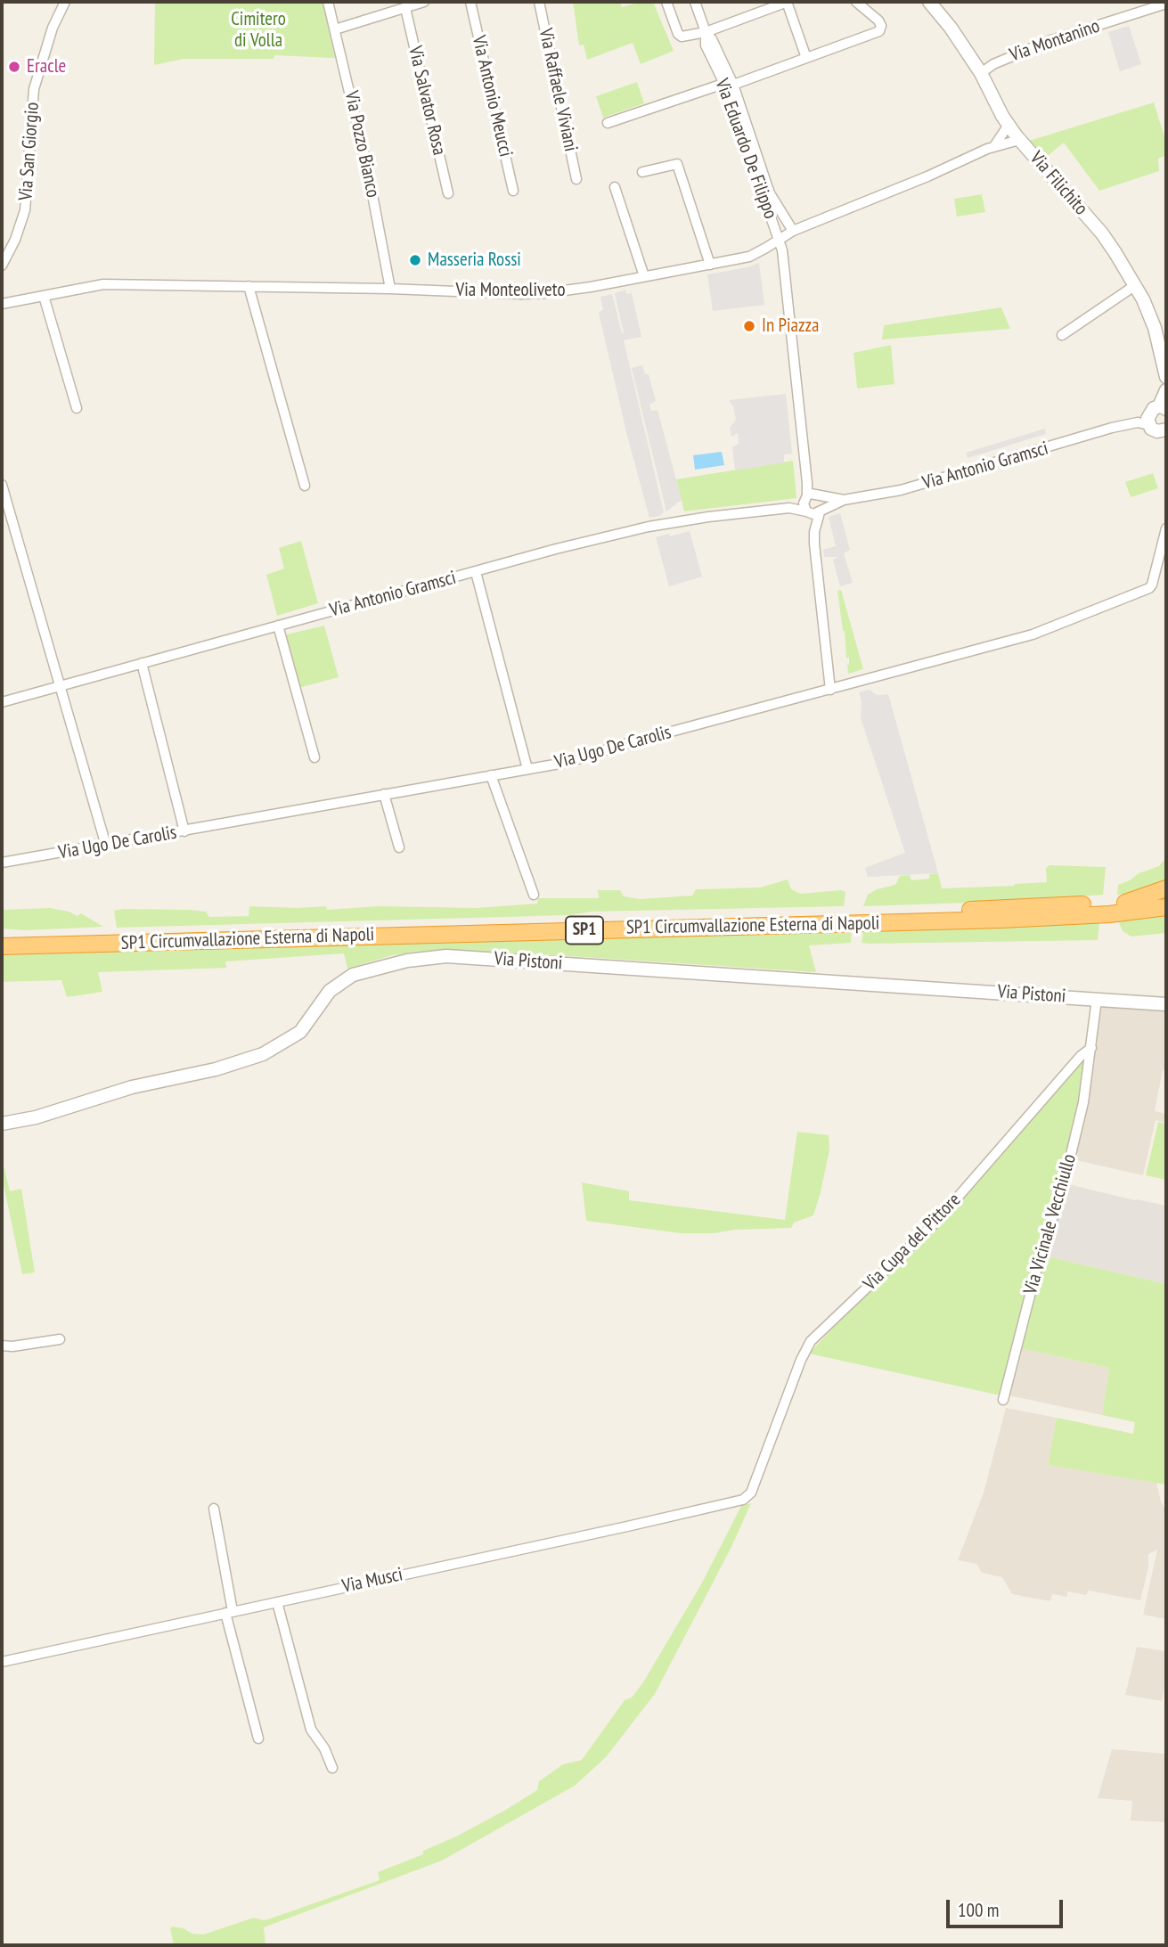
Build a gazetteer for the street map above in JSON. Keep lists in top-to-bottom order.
{
  "streets": {
    "highway": ["SP1 Circumvallazione Esterna di Napoli", "SP1"],
    "street": [
      "Via Montanino",
      "Via Raffaele Viviani",
      "Via Antonio Meucci",
      "Via Salvator Rosa",
      "Via Pozzo Bianco",
      "Via Eduardo De Filippo",
      "Via San Giorgio",
      "Via Filichito",
      "Via Monteoliveto",
      "Via Antonio Gramsci",
      "Via Ugo De Carolis",
      "Via Pistoni",
      "Via Vicinale Vecchiullo",
      "Via Cupa del Pittore",
      "Via Musci"
    ]
  },
  "crossings": [
    ["Via Montanino", "Via Filichito"],
    ["Via Pozzo Bianco", "Via Monteoliveto"],
    ["Via Eduardo De Filippo", "Via Monteoliveto"],
    ["Via Eduardo De Filippo", "Via Antonio Gramsci"],
    ["Via Filichito", "Via Monteoliveto"],
    ["Via Vicinale Vecchiullo", "Via Cupa del Pittore"],
    ["Via Cupa del Pittore", "Via Musci"]
  ],
  "parks": ["Cimitero di Volla"],
  "places": ["Eracle", "Masseria Rossi", "In Piazza"],
  "scale_bar": "100 m"
}
